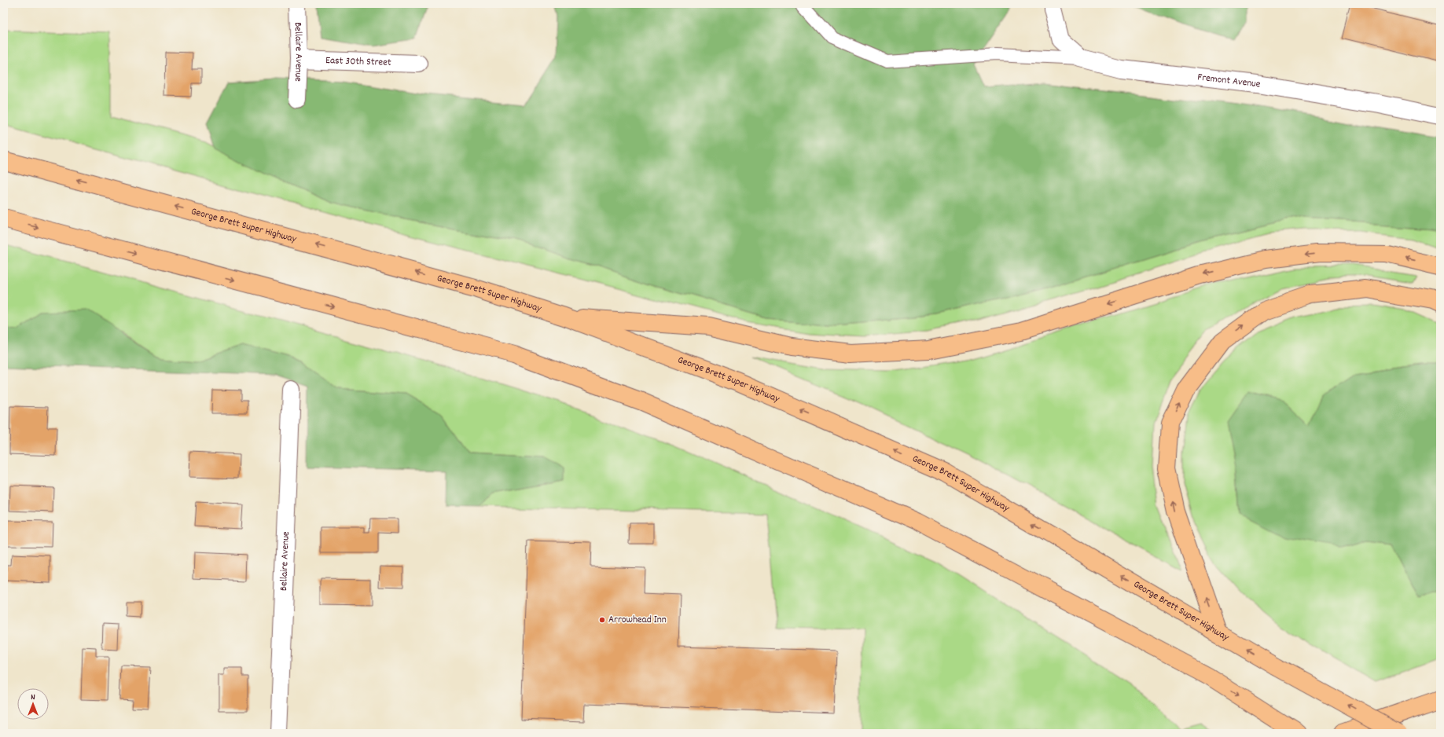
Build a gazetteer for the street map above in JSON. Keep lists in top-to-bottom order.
{
  "streets": {
    "main road": ["George Brett Super Highway"],
    "street": ["Bellaire Avenue", "East 30th Street", "Fremont Avenue"]
  },
  "crossings": [
    ["Bellaire Avenue", "East 30th Street"]
  ],
  "places": ["Arrowhead Inn"],
  "north": "top"
}
